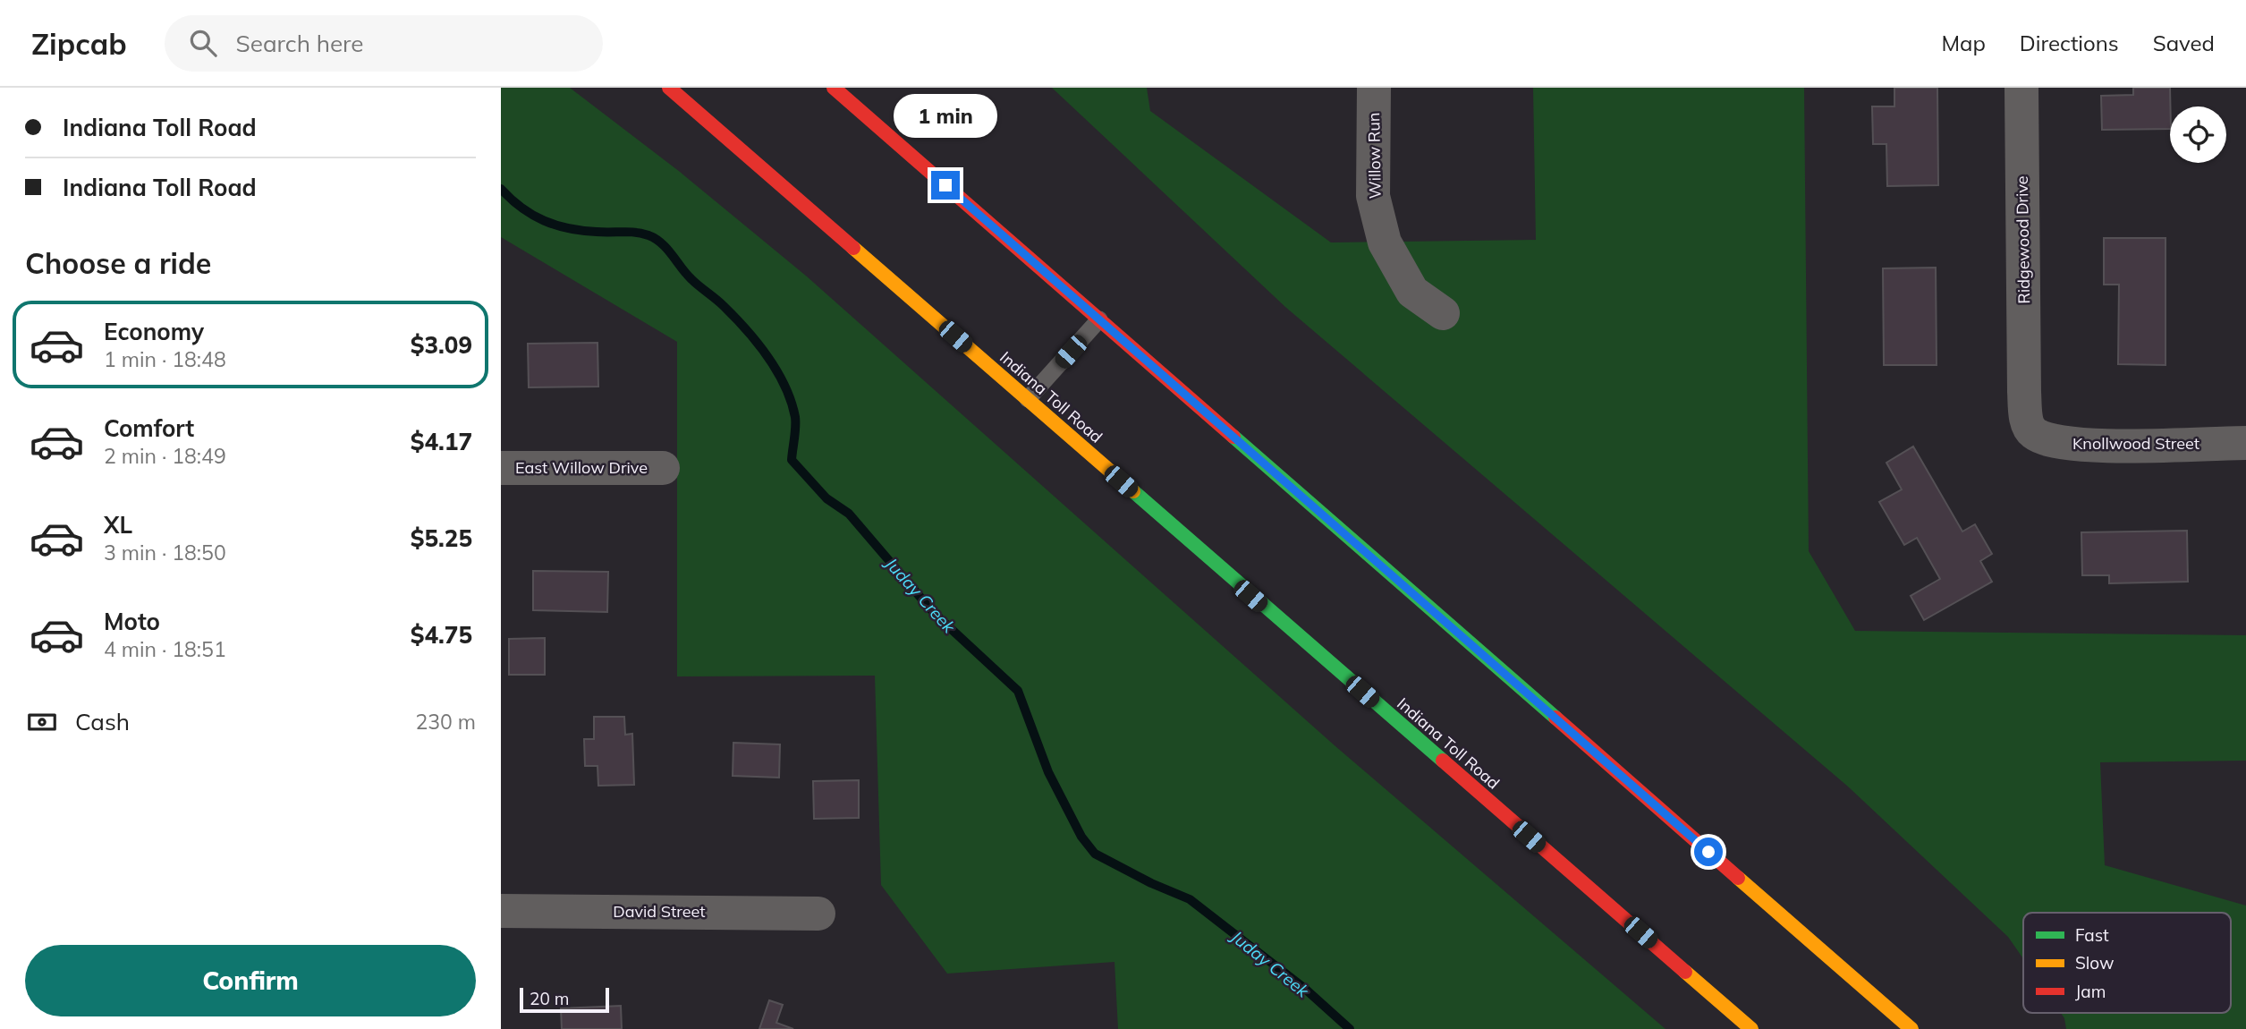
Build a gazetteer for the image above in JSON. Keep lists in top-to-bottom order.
{
  "streets": {
    "highway": ["Indiana Toll Road"],
    "street": [
      "Willow Run",
      "Ridgewood Drive",
      "Knollwood Street",
      "East Willow Drive",
      "David Street"
    ]
  },
  "crossings": [
    ["Ridgewood Drive", "Knollwood Street"]
  ],
  "water": ["Juday Creek"],
  "legend": ["Fast", "Slow", "Jam"],
  "scale_bar": "20 m",
  "page": {
    "header": "Zipcab",
    "search": "Search here",
    "nav": ["Map", "Directions", "Saved"],
    "banner": ["Indiana Toll Road", "Indiana Toll Road"],
    "bubble": "1 min",
    "heading": "Choose a ride",
    "list": [
      {
        "name": "Economy",
        "note": "1 min · 18:48",
        "value": "$3.09"
      },
      {
        "name": "Comfort",
        "note": "2 min · 18:49",
        "value": "$4.17"
      },
      {
        "name": "XL",
        "note": "3 min · 18:50",
        "value": "$5.25"
      },
      {
        "name": "Moto",
        "note": "4 min · 18:51",
        "value": "$4.75"
      }
    ],
    "pay": ["Cash", "230 m"],
    "buttons": "Confirm",
    "scale": "20 m"
  }
}
